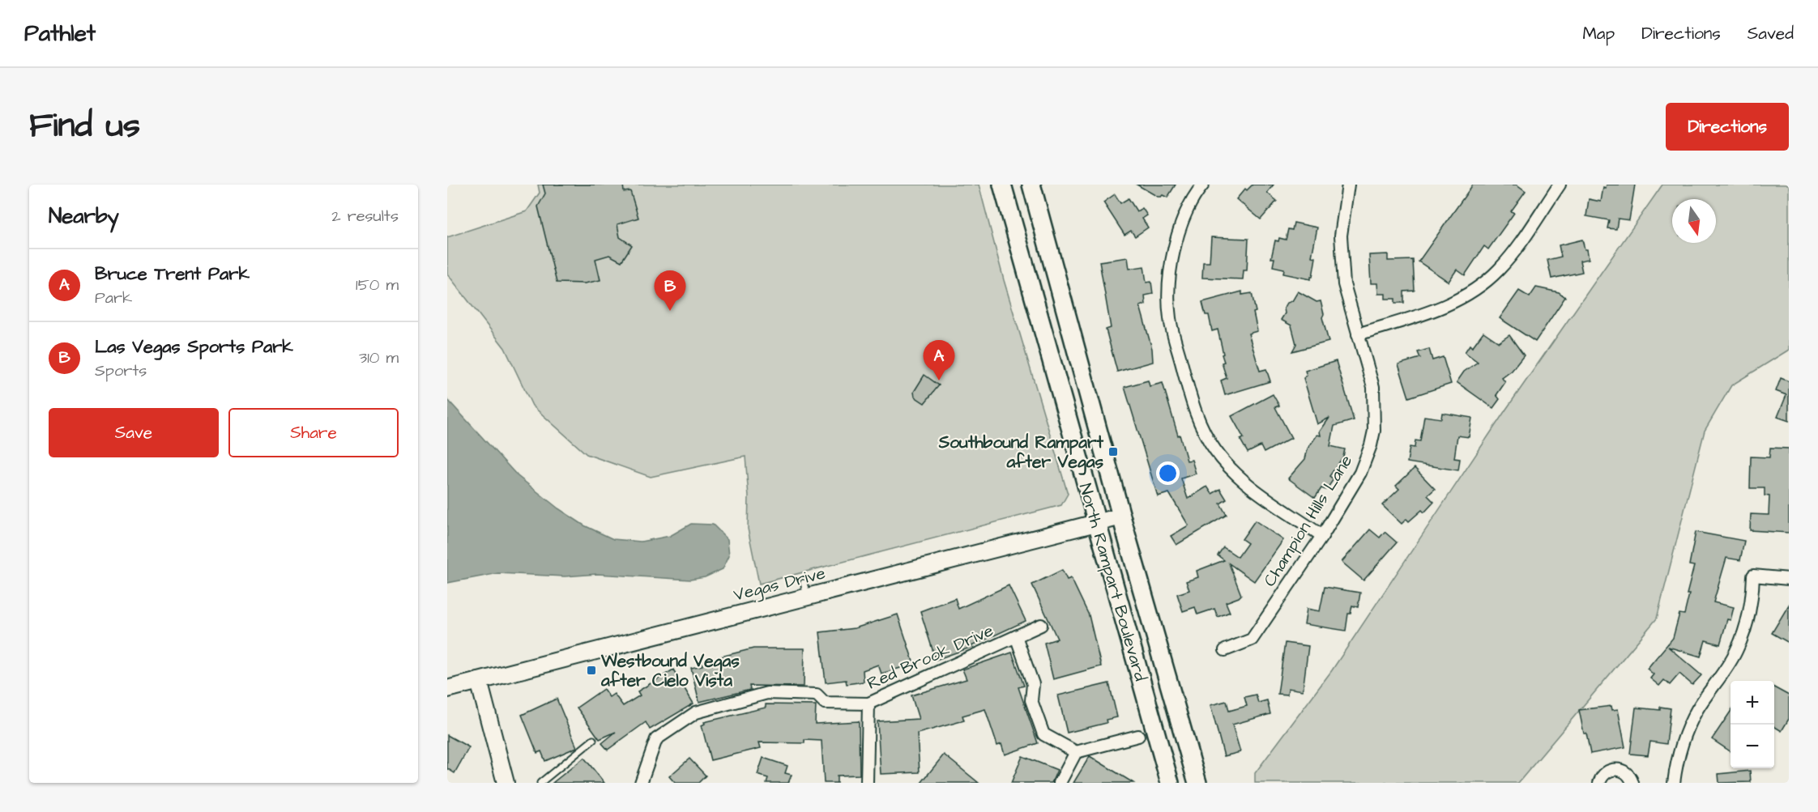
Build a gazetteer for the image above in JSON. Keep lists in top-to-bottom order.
{
  "streets": {
    "main road": ["North Rampart Boulevard", "Vegas Drive"],
    "street": ["Champion Hills Lane", "Red Brook Drive"]
  },
  "crossings": [
    ["North Rampart Boulevard", "Vegas Drive"]
  ],
  "places": {
    "transit": ["Southbound Rampart after Vegas", "Westbound Vegas after Cielo Vista"]
  },
  "north": "bottom",
  "page": {
    "header": "Pathlet",
    "nav": ["Map", "Directions", "Saved"],
    "title": "Find us",
    "buttons": [
      "Directions",
      ["Save", "Share"]
    ],
    "heading": ["Nearby", "2 results"],
    "list": [
      {
        "mark": "A",
        "name": "Bruce Trent Park",
        "note": "Park",
        "value": "150 m"
      },
      {
        "mark": "B",
        "name": "Las Vegas Sports Park",
        "note": "Sports",
        "value": "310 m"
      }
    ],
    "pins": ["B", "A"],
    "map_buttons": ["+", "−"]
  }
}
